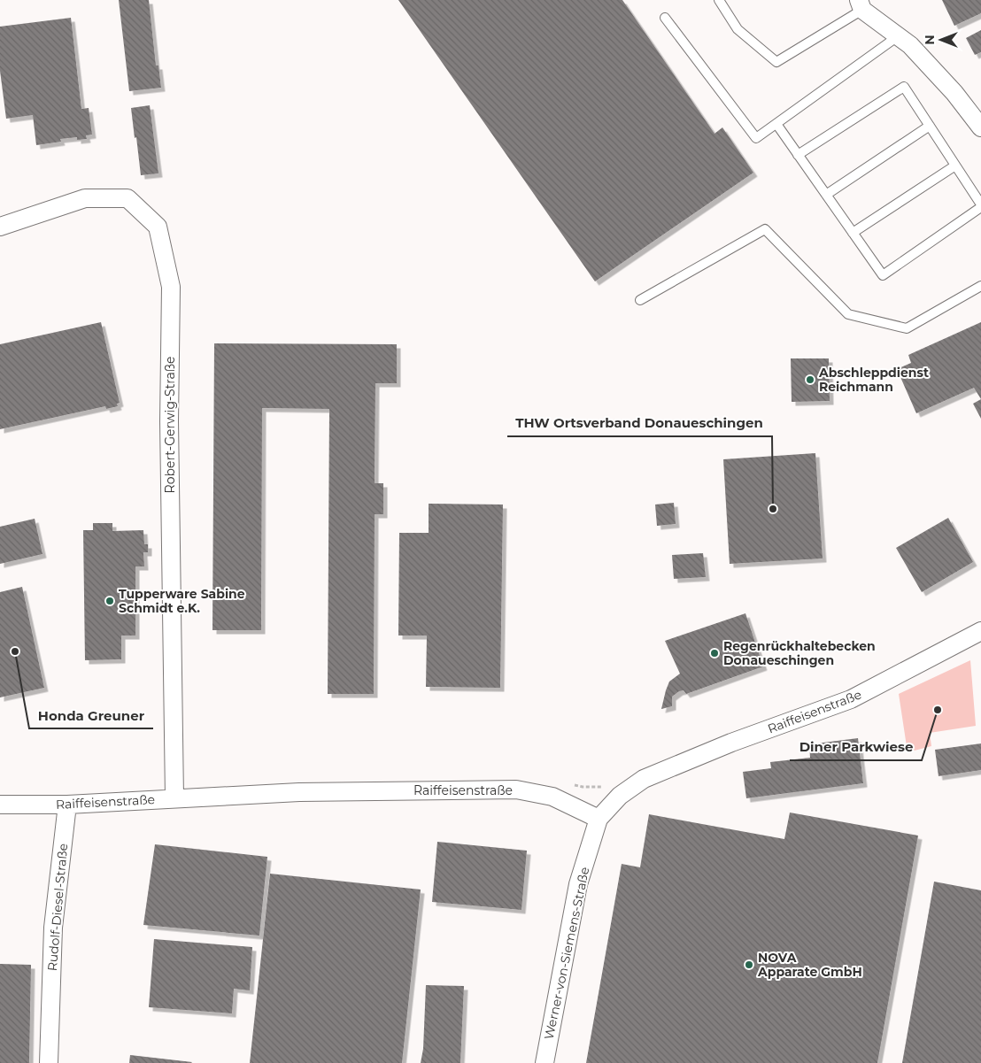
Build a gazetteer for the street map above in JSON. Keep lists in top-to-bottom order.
{
  "streets": {
    "street": [
      "Robert-Gerwig-Straße",
      "Raiffeisenstraße",
      "Rudolf-Diesel-Straße",
      "Werner-von-Siemens-Straße"
    ]
  },
  "crossings": [
    ["Robert-Gerwig-Straße", "Raiffeisenstraße"],
    ["Raiffeisenstraße", "Rudolf-Diesel-Straße"],
    ["Raiffeisenstraße", "Werner-von-Siemens-Straße"]
  ],
  "places": [
    "Abschleppdienst Reichmann",
    "THW Ortsverband Donaueschingen",
    "Tupperware Sabine Schmidt e.K.",
    "Honda Greuner",
    "Regenrückhaltebecken Donaueschingen",
    "Diner Parkwiese",
    "NOVA Apparate GmbH"
  ],
  "north": "left"
}
